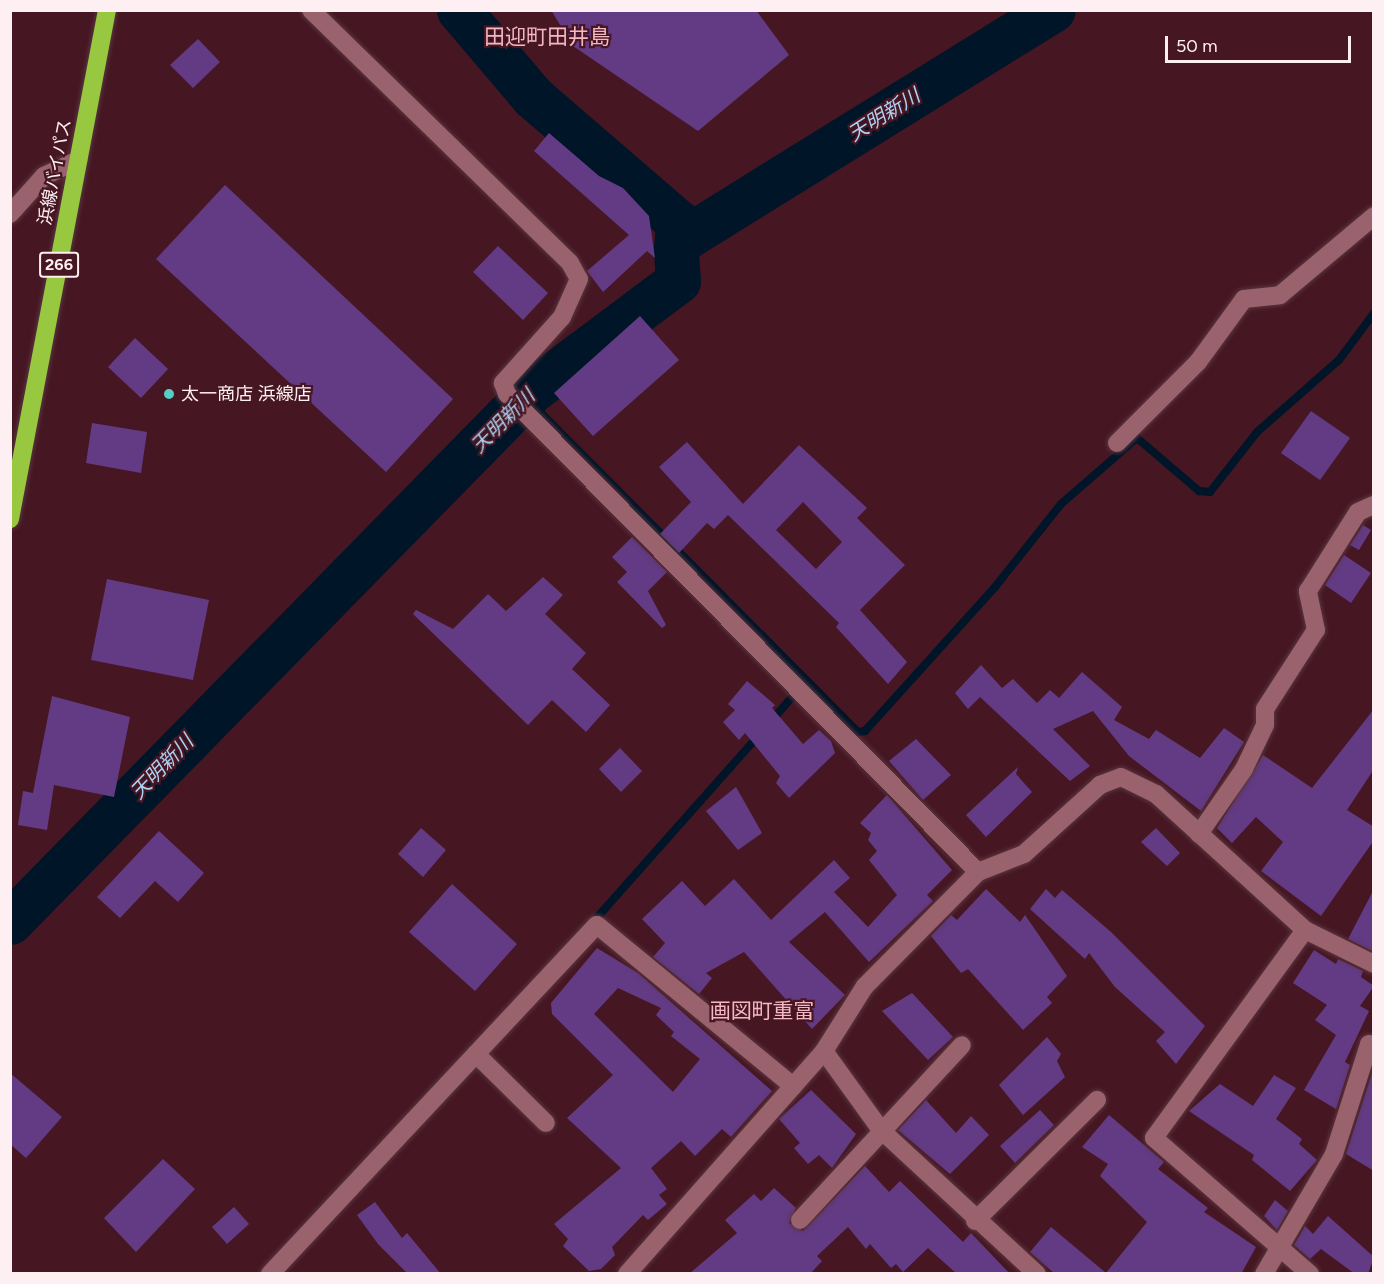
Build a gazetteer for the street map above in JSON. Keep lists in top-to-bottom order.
{
  "streets": {
    "highway": ["浜線バイパス", "266"]
  },
  "districts": ["田迎町田井島", "画図町重富"],
  "water": ["天明新川"],
  "places": ["太一商店 浜線店"],
  "scale_bar": "50 m"
}
